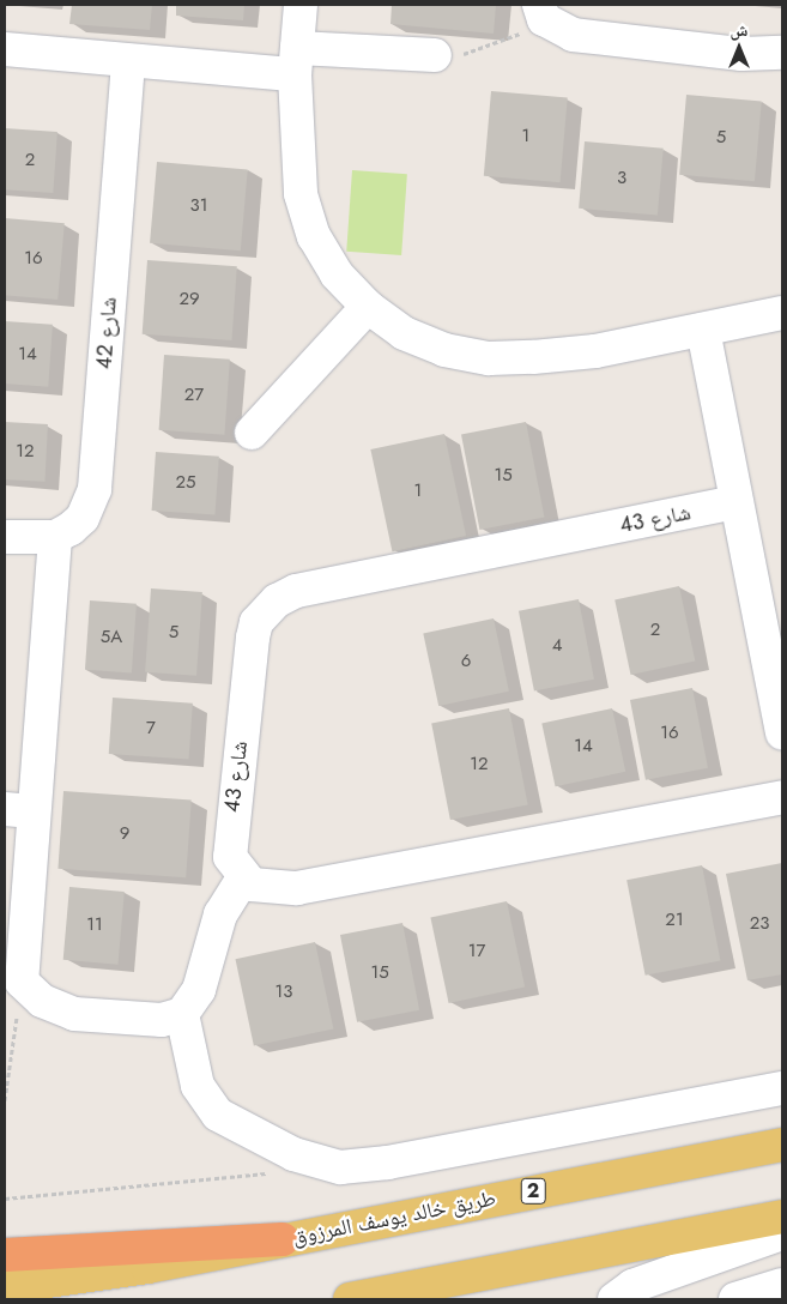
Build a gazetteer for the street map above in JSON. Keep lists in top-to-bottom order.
{
  "streets": {
    "main road": ["2", "طريق خالد يوسف المرزوق"],
    "street": ["شارع 42", "شارع 43"]
  },
  "house_numbers": [
    "1",
    "5",
    "2",
    "3",
    "31",
    "16",
    "29",
    "14",
    "27",
    "12",
    "15",
    "25",
    "1",
    "2",
    "5",
    "5A",
    "4",
    "6",
    "7",
    "16",
    "14",
    "12",
    "9",
    "21",
    "23",
    "11",
    "17",
    "15",
    "13"
  ],
  "north": "top"
}
